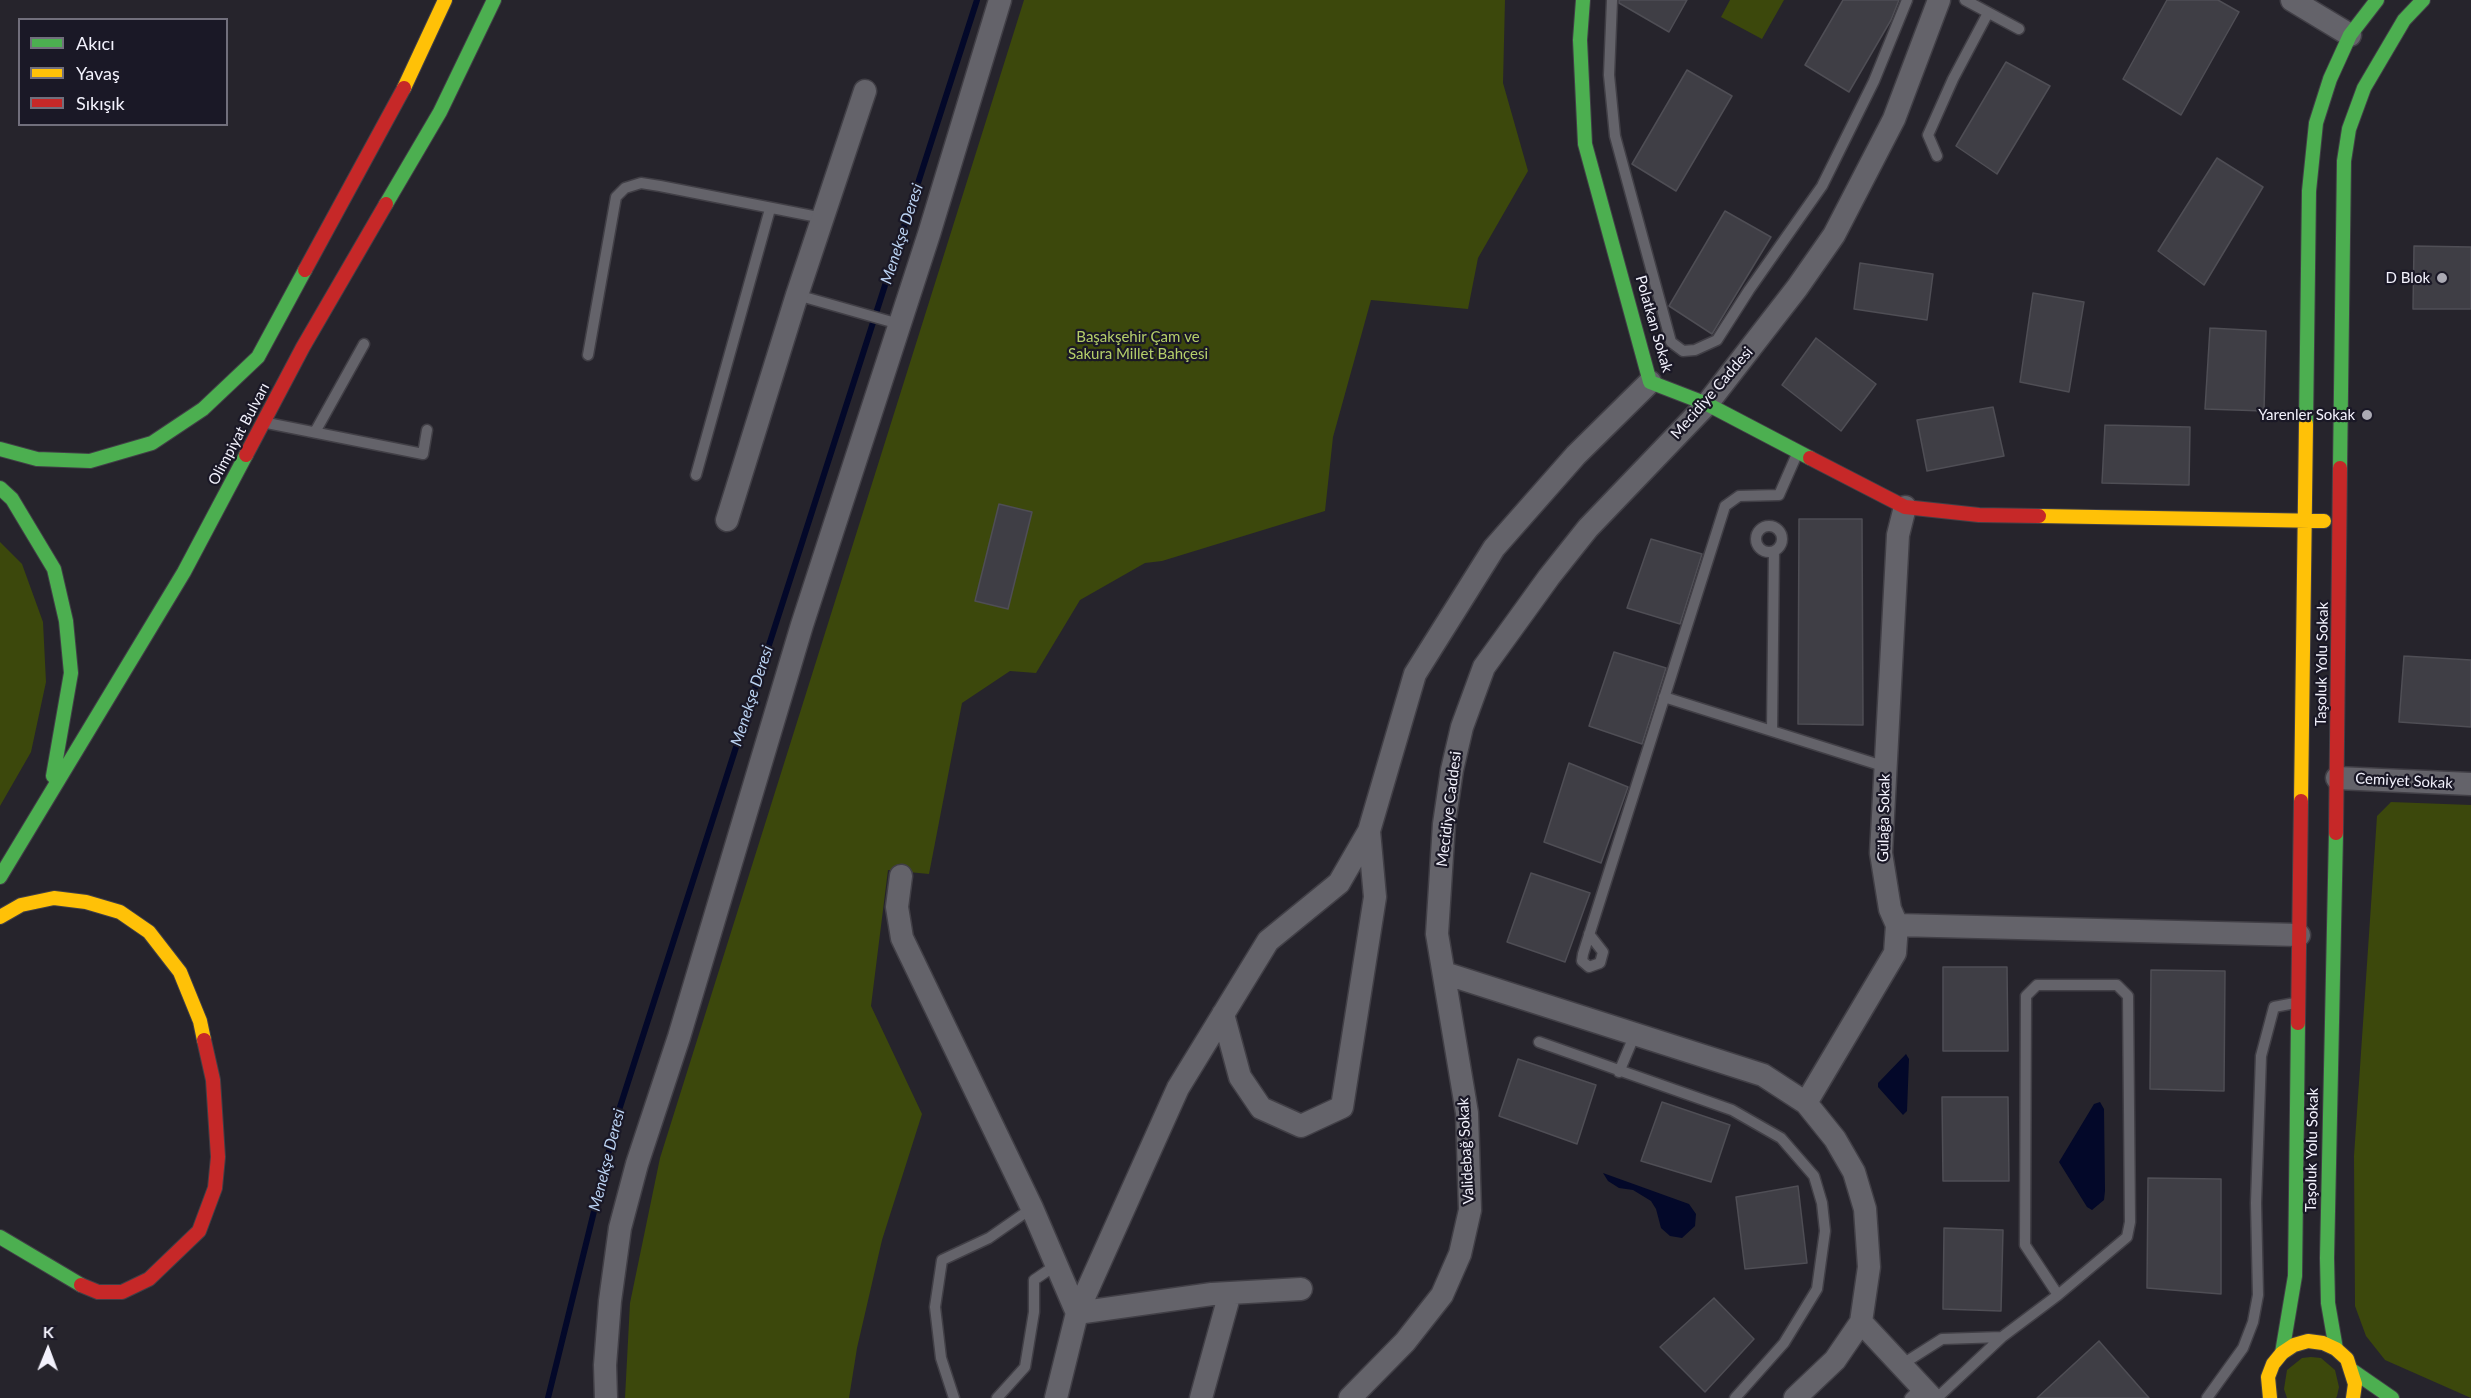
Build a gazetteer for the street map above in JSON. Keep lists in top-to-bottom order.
{
  "streets": {
    "main road": ["Polatkan Sokak", "Olimpiyat Bulvarı", "Taşoluk Yolu Sokak"],
    "street": [
      "Mecidiye Caddesi",
      "Cemiyet Sokak",
      "Gülağa Sokak",
      "Validebağ Sokak"
    ]
  },
  "crossings": [
    ["Polatkan Sokak", "Mecidiye Caddesi"],
    ["Polatkan Sokak", "Gülağa Sokak"],
    ["Mecidiye Caddesi", "Validebağ Sokak"],
    ["Taşoluk Yolu Sokak", "Cemiyet Sokak"]
  ],
  "water": ["Menekşe Deresi"],
  "parks": ["Başakşehir Çam ve Sakura Millet Bahçesi"],
  "places": ["D Blok", "Yarenler Sokak"],
  "legend": ["Akıcı", "Yavaş", "Sıkışık"],
  "north": "top"
}
